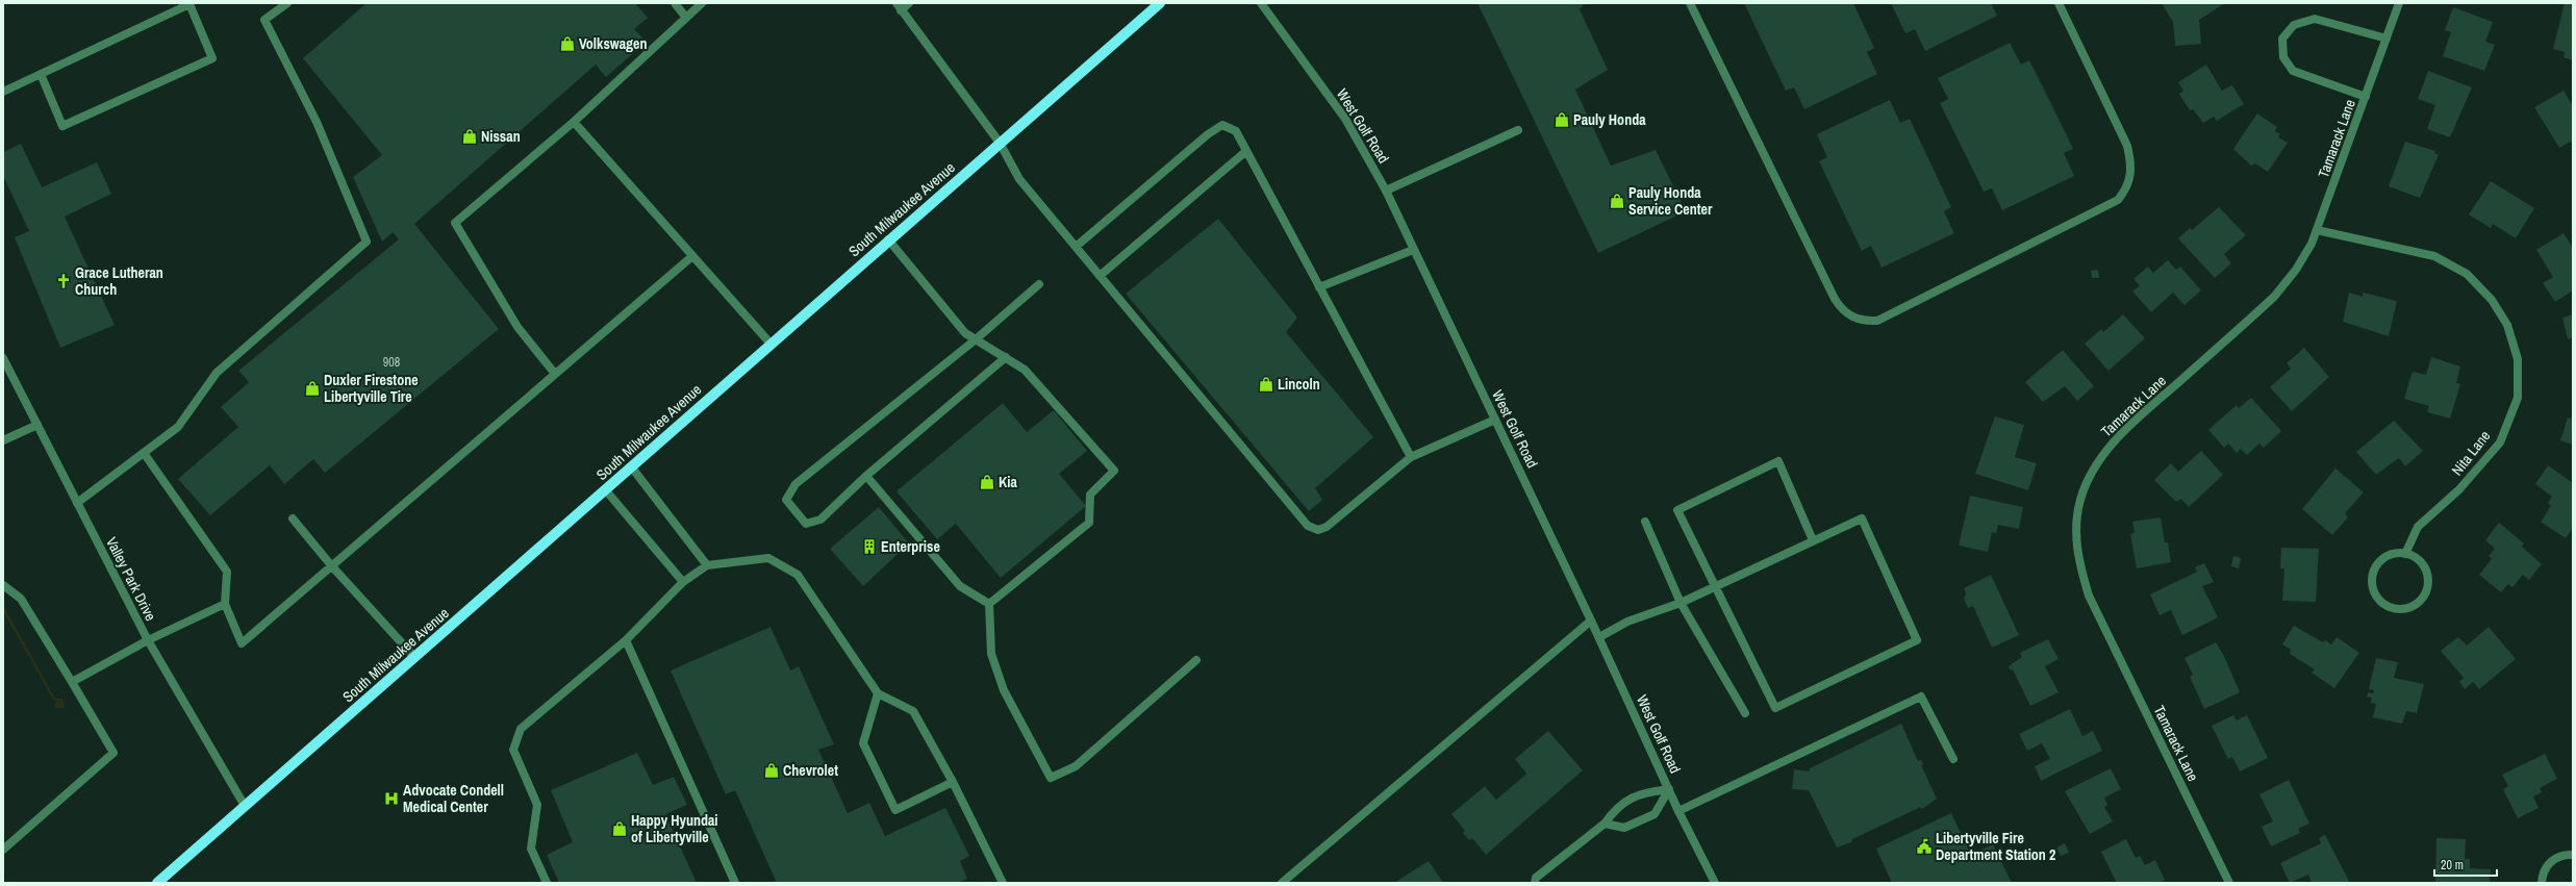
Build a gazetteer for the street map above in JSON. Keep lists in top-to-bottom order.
{
  "streets": {
    "main road": ["South Milwaukee Avenue"],
    "street": [
      "West Golf Road",
      "Tamarack Lane",
      "Nita Lane",
      "Valley Park Drive"
    ]
  },
  "crossings": [
    ["Tamarack Lane", "Nita Lane"],
    ["South Milwaukee Avenue", "Valley Park Drive"]
  ],
  "places": {
    "shop": [
      "Volkswagen",
      "Pauly Honda",
      "Nissan",
      "Pauly Honda Service Center",
      "Lincoln",
      "Duxler Firestone Libertyville Tire",
      "Kia",
      "Chevrolet",
      "Happy Hyundai of Libertyville"
    ],
    "church": ["Grace Lutheran Church"],
    "building": ["Enterprise"],
    "hospital": ["Advocate Condell Medical Center"],
    "public building": ["Libertyville Fire Department Station 2"]
  },
  "house_numbers": ["908"],
  "scale_bar": "20 m"
}
